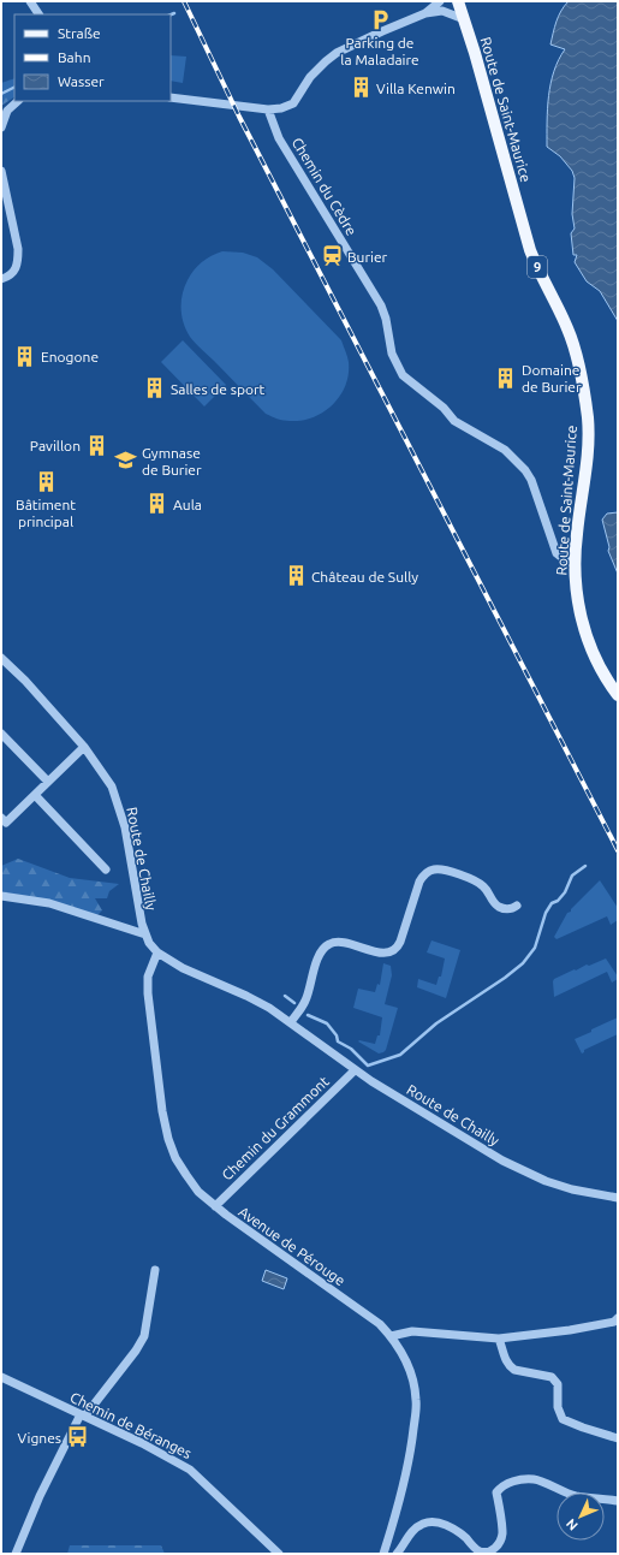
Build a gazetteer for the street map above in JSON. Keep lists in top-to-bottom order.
{
  "streets": {
    "main road": ["Route de Saint-Maurice", "9"],
    "street": [
      "Chemin du Cèdre",
      "Route de Chailly",
      "Chemin du Grammont",
      "Avenue de Pérouge",
      "Chemin de Béranges"
    ]
  },
  "crossings": [
    ["Route de Saint-Maurice", "Chemin du Cèdre"],
    ["Route de Chailly", "Chemin du Grammont"],
    ["Route de Chailly", "Avenue de Pérouge"],
    ["Chemin du Grammont", "Avenue de Pérouge"]
  ],
  "places": {
    "parking": ["Parking de la Maladaire"],
    "building": [
      "Villa Kenwin",
      "Enogone",
      "Domaine de Burier",
      "Salles de sport",
      "Pavillon",
      "Bâtiment principal",
      "Aula",
      "Château de Sully"
    ],
    "station": ["Burier"],
    "school or university": ["Gymnase de Burier"],
    "bus stop": ["Vignes"]
  },
  "legend": ["Straße", "Bahn", "Wasser"],
  "north": "bottom left"
}
